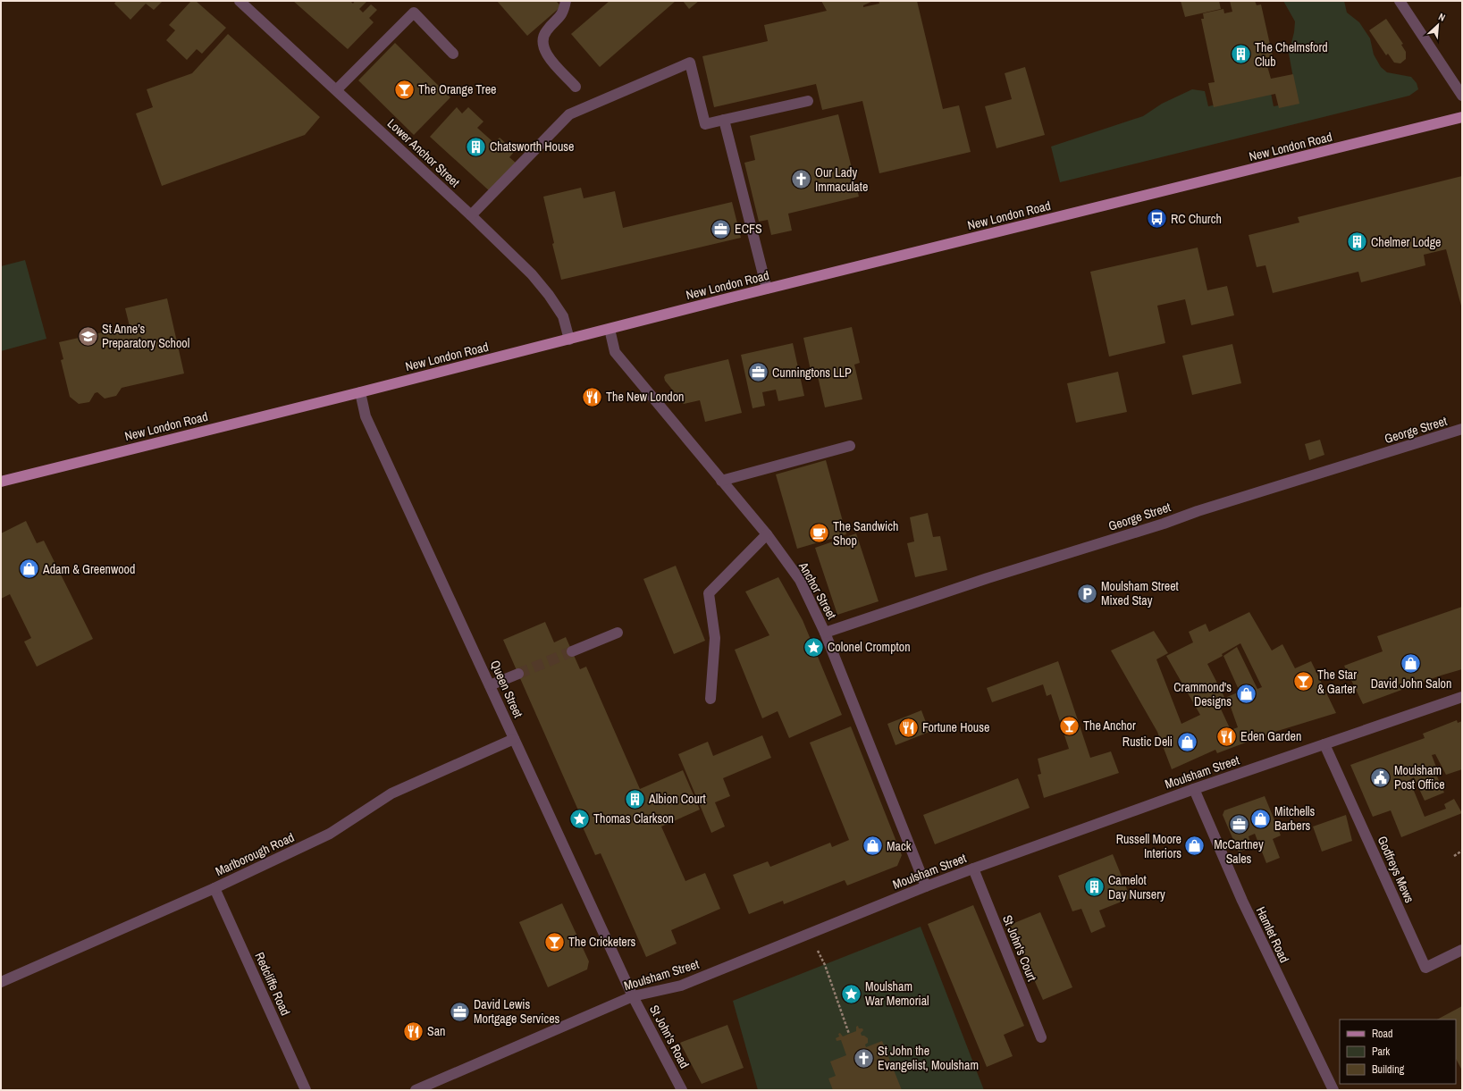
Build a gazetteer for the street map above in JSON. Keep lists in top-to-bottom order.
{
  "streets": {
    "main road": ["New London Road"],
    "street": [
      "Lower Anchor Street",
      "George Street",
      "Anchor Street",
      "Queen Street",
      "Moulsham Street",
      "Marlborough Road",
      "Godfreys Mews",
      "Hamlet Road",
      "St John's Court",
      "Redcliffe Road",
      "St John's Road"
    ]
  },
  "crossings": [
    ["New London Road", "Lower Anchor Street"],
    ["New London Road", "Anchor Street"],
    ["New London Road", "Queen Street"],
    ["George Street", "Anchor Street"],
    ["Anchor Street", "Moulsham Street"],
    ["Queen Street", "Moulsham Street"],
    ["Queen Street", "Marlborough Road"],
    ["Queen Street", "St John's Road"],
    ["Moulsham Street", "Godfreys Mews"],
    ["Moulsham Street", "Hamlet Road"],
    ["Moulsham Street", "St John's Court"],
    ["Moulsham Street", "St John's Road"],
    ["Marlborough Road", "Redcliffe Road"]
  ],
  "places": {
    "building": [
      "The Chelmsford Club",
      "Chatsworth House",
      "Chelmer Lodge",
      "Albion Court",
      "Camelot Day Nursery"
    ],
    "bar": [
      "The Orange Tree",
      "The Star & Garter",
      "The Anchor",
      "The Cricketers"
    ],
    "church": ["Our Lady Immaculate", "St John the Evangelist, Moulsham"],
    "bus stop": ["RC Church"],
    "office": [
      "ECFS",
      "Cunningtons LLP",
      "McCartney Sales",
      "David Lewis Mortgage Services"
    ],
    "school or university": ["St Anne’s Preparatory School"],
    "restaurant": [
      "The New London",
      "Fortune House",
      "Eden Garden",
      "San"
    ],
    "cafe": ["The Sandwich Shop"],
    "shop": [
      "Adam & Greenwood",
      "David John Salon",
      "Crammond's Designs",
      "Rustic Deli",
      "Mitchells Barbers",
      "Mack",
      "Russell Moore Interiors"
    ],
    "parking": ["Moulsham Street Mixed Stay"],
    "place": ["Colonel Crompton", "Thomas Clarkson", "Moulsham War Memorial"],
    "public building": ["Moulsham Post Office"]
  },
  "legend": ["Road", "Park", "Building"],
  "north": "top right"
}
